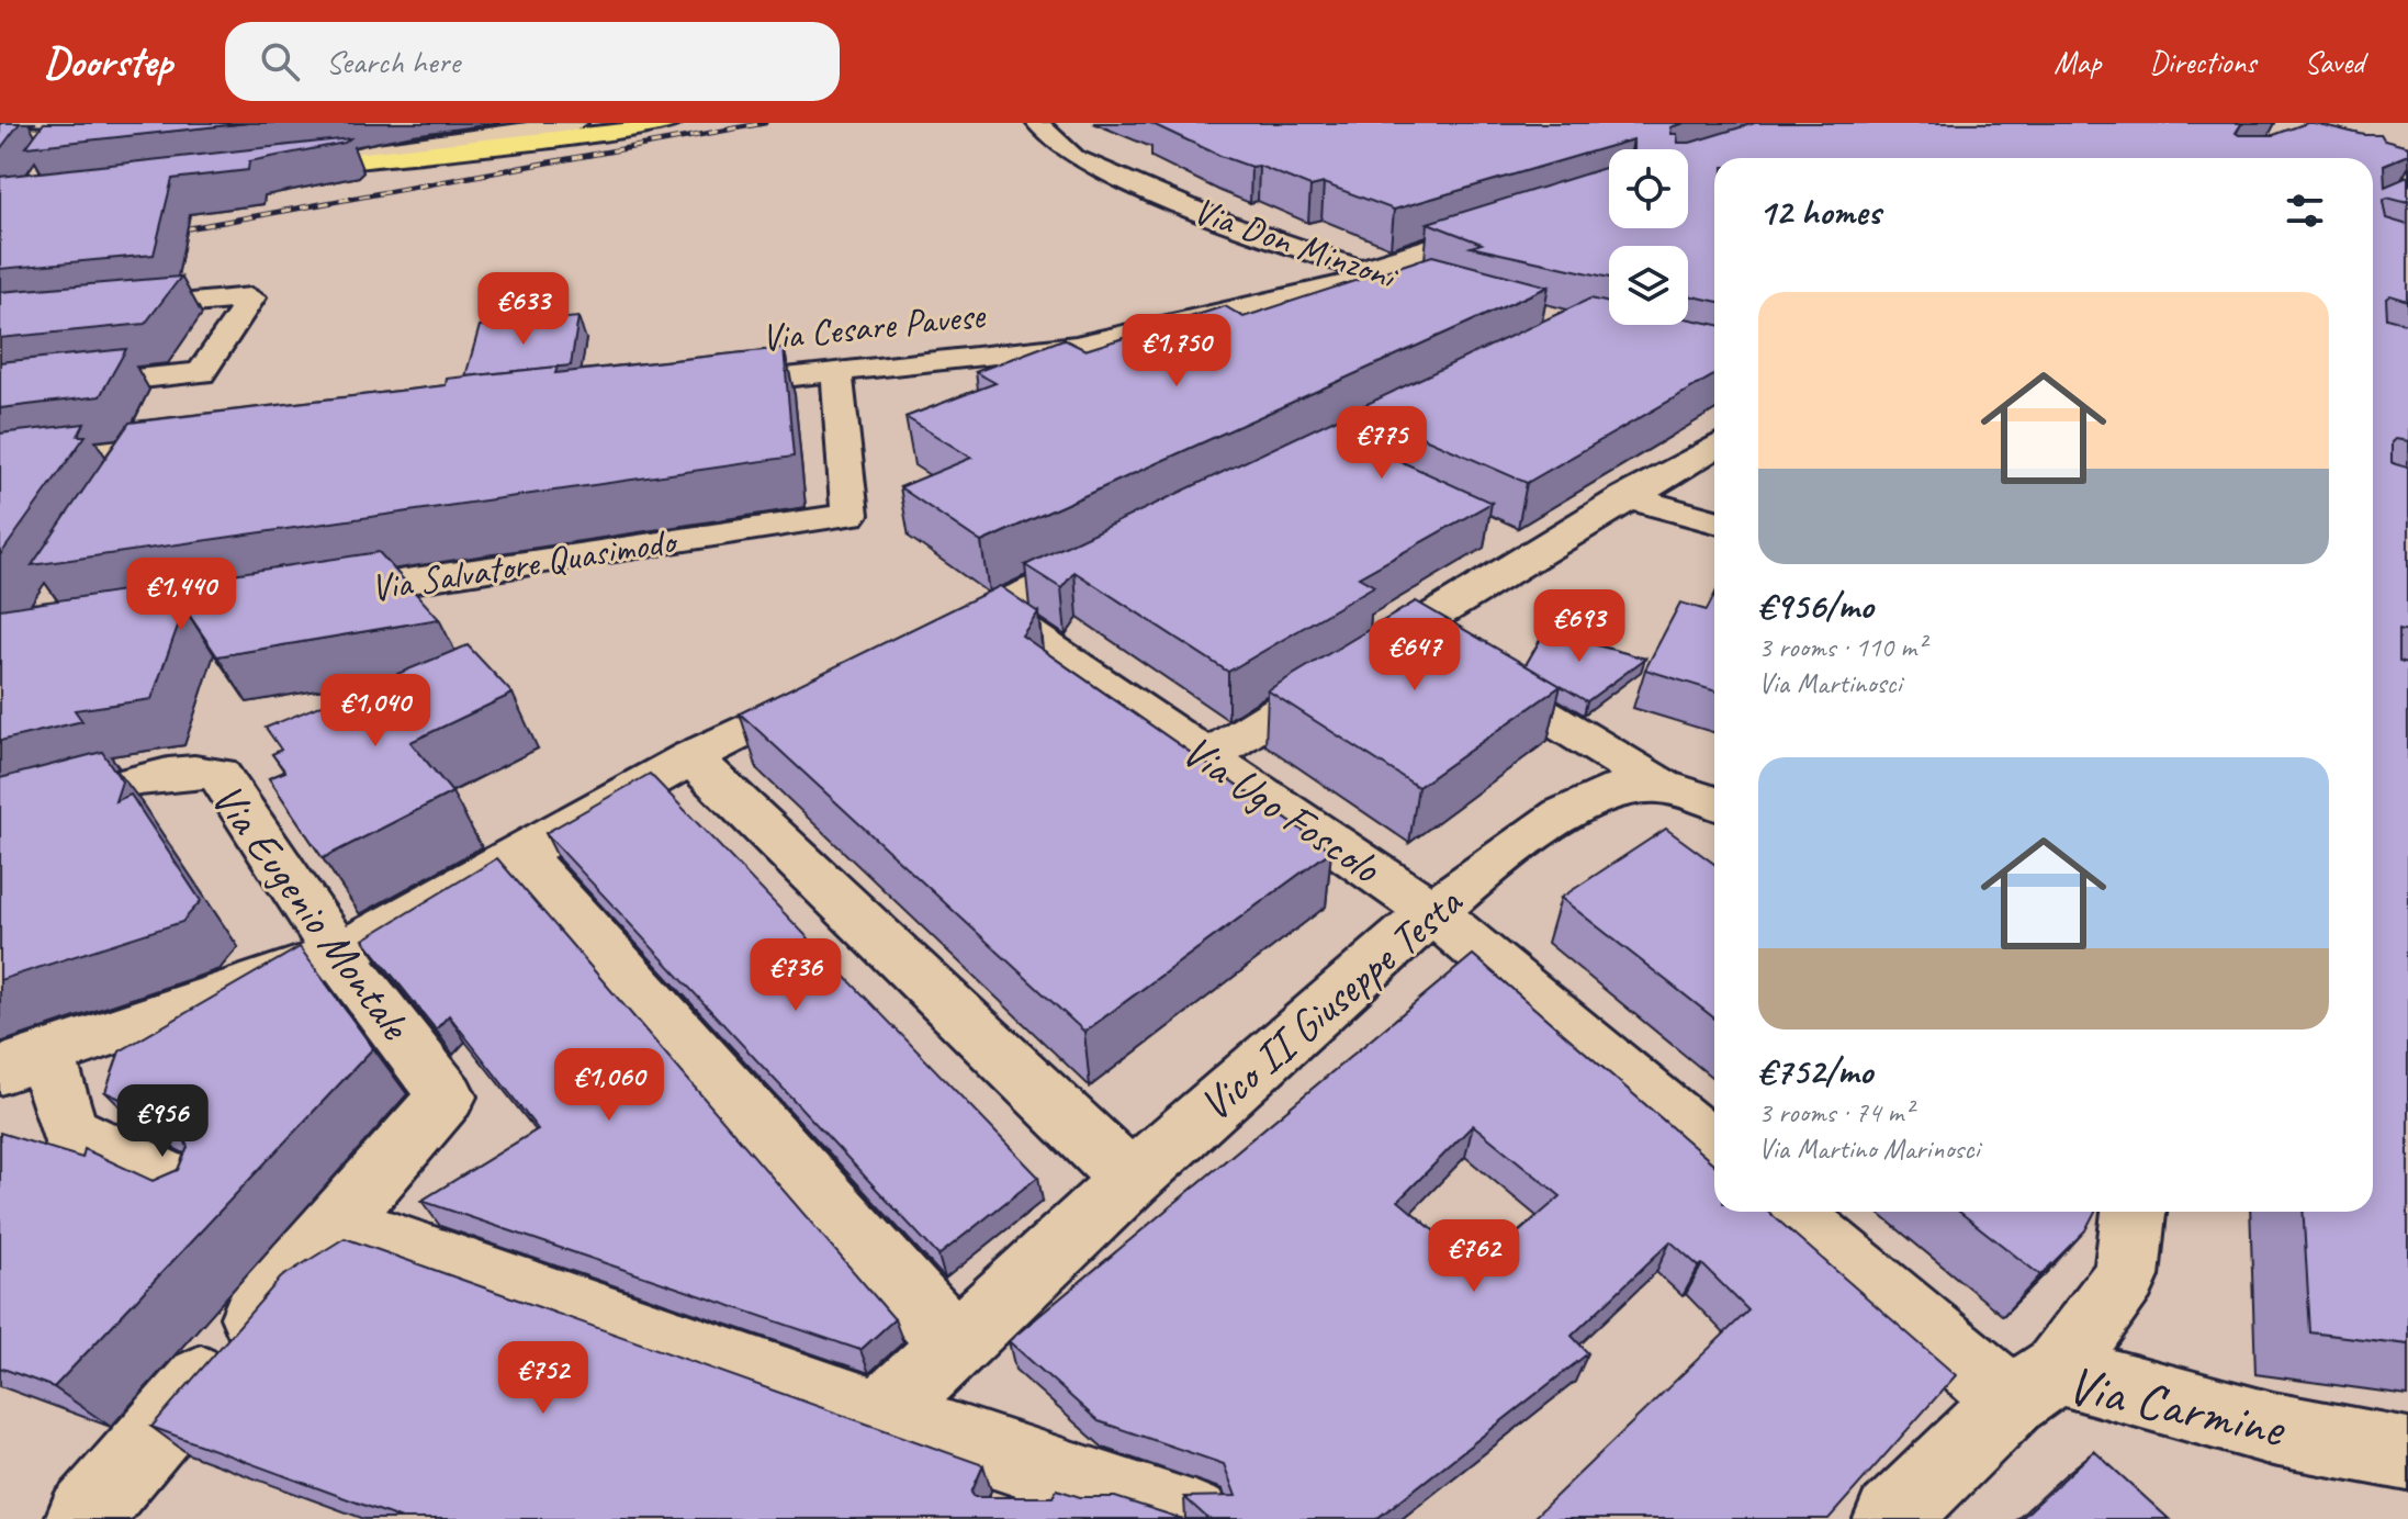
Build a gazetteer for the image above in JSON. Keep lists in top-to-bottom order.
{
  "streets": {
    "street": [
      "Via Don Minzoni",
      "Via Cesare Pavese",
      "Via Salvatore Quasimodo",
      "Via Ugo Foscolo",
      "Via Eugenio Montale",
      "Vico II Giuseppe Testa",
      "Via Carmine"
    ]
  },
  "crossings": [
    ["Via Don Minzoni", "Via Cesare Pavese"],
    ["Via Cesare Pavese", "Via Salvatore Quasimodo"],
    ["Via Ugo Foscolo", "Vico II Giuseppe Testa"]
  ],
  "page": {
    "header": "Doorstep",
    "search": "Search here",
    "nav": ["Map", "Directions", "Saved"],
    "heading": "12 homes",
    "list": [
      {
        "name": "€956/mo",
        "note": "3 rooms · 110 m² · Via Martinosci"
      },
      {
        "name": "€752/mo",
        "note": "3 rooms · 74 m² · Via Martino Marinosci"
      }
    ],
    "price": [
      "€633",
      "€1,750",
      "€775",
      "€1,440",
      "€693",
      "€647",
      "€1,040",
      "€736",
      "€1,060",
      "€956",
      "€762",
      "€752"
    ]
  }
}
